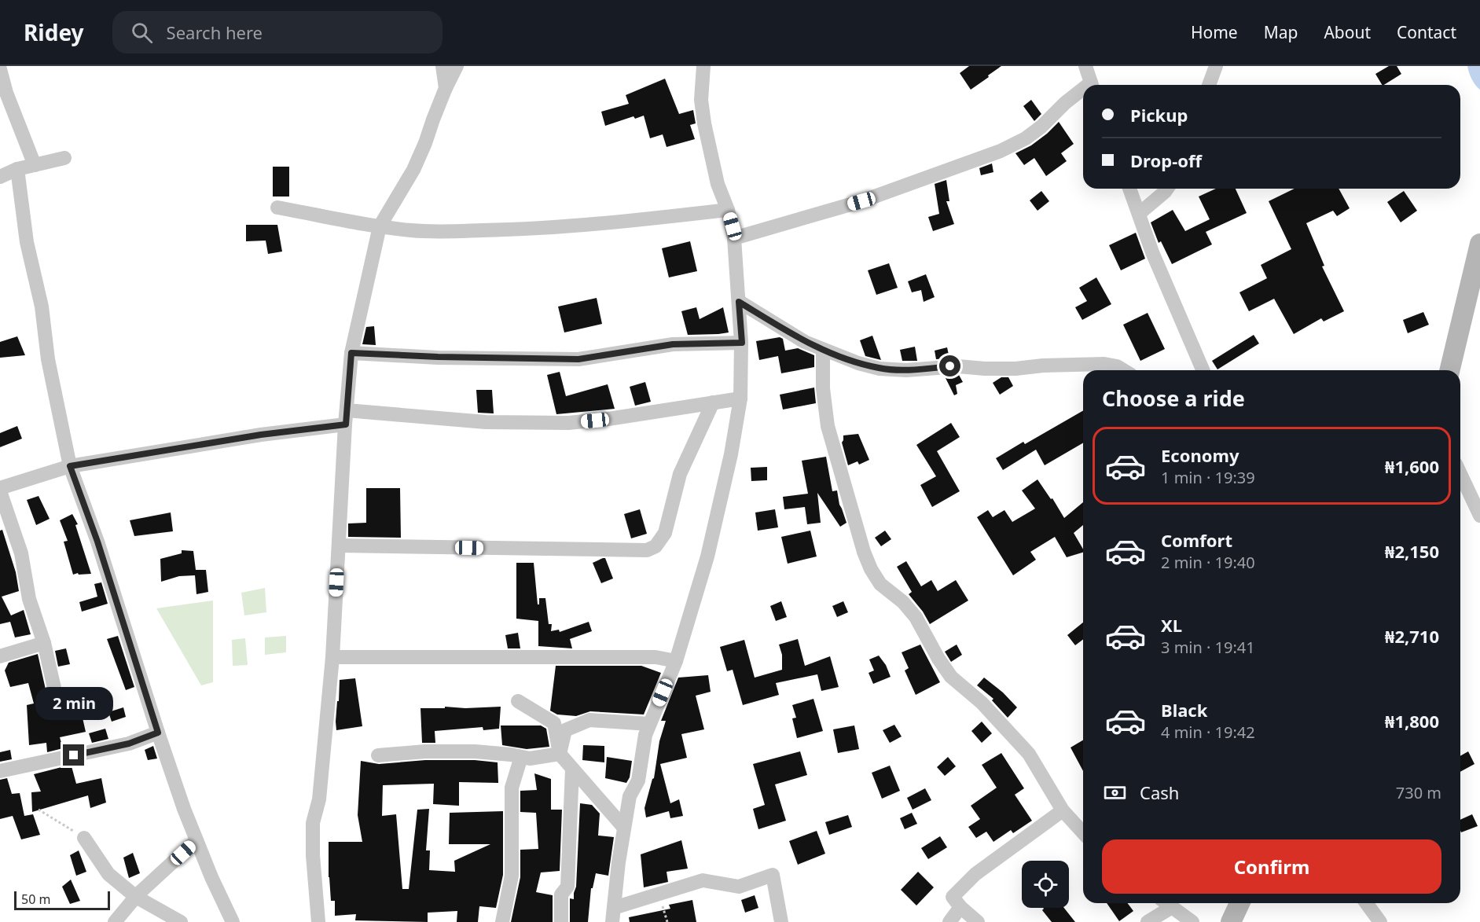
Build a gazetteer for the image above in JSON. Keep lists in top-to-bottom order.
{
  "scale_bar": "50 m",
  "page": {
    "header": "Ridey",
    "search": "Search here",
    "nav": [
      "Home",
      "Map",
      "About",
      "Contact"
    ],
    "banner": ["Pickup", "Drop-off"],
    "heading": "Choose a ride",
    "list": [
      {
        "name": "Economy",
        "note": "1 min · 19:39",
        "value": "₦1,600"
      },
      {
        "name": "Comfort",
        "note": "2 min · 19:40",
        "value": "₦2,150"
      },
      {
        "name": "XL",
        "note": "3 min · 19:41",
        "value": "₦2,710"
      },
      {
        "name": "Black",
        "note": "4 min · 19:42",
        "value": "₦1,800"
      }
    ],
    "bubble": "2 min",
    "pay": ["Cash", "730 m"],
    "buttons": "Confirm",
    "scale": "50 m"
  }
}
